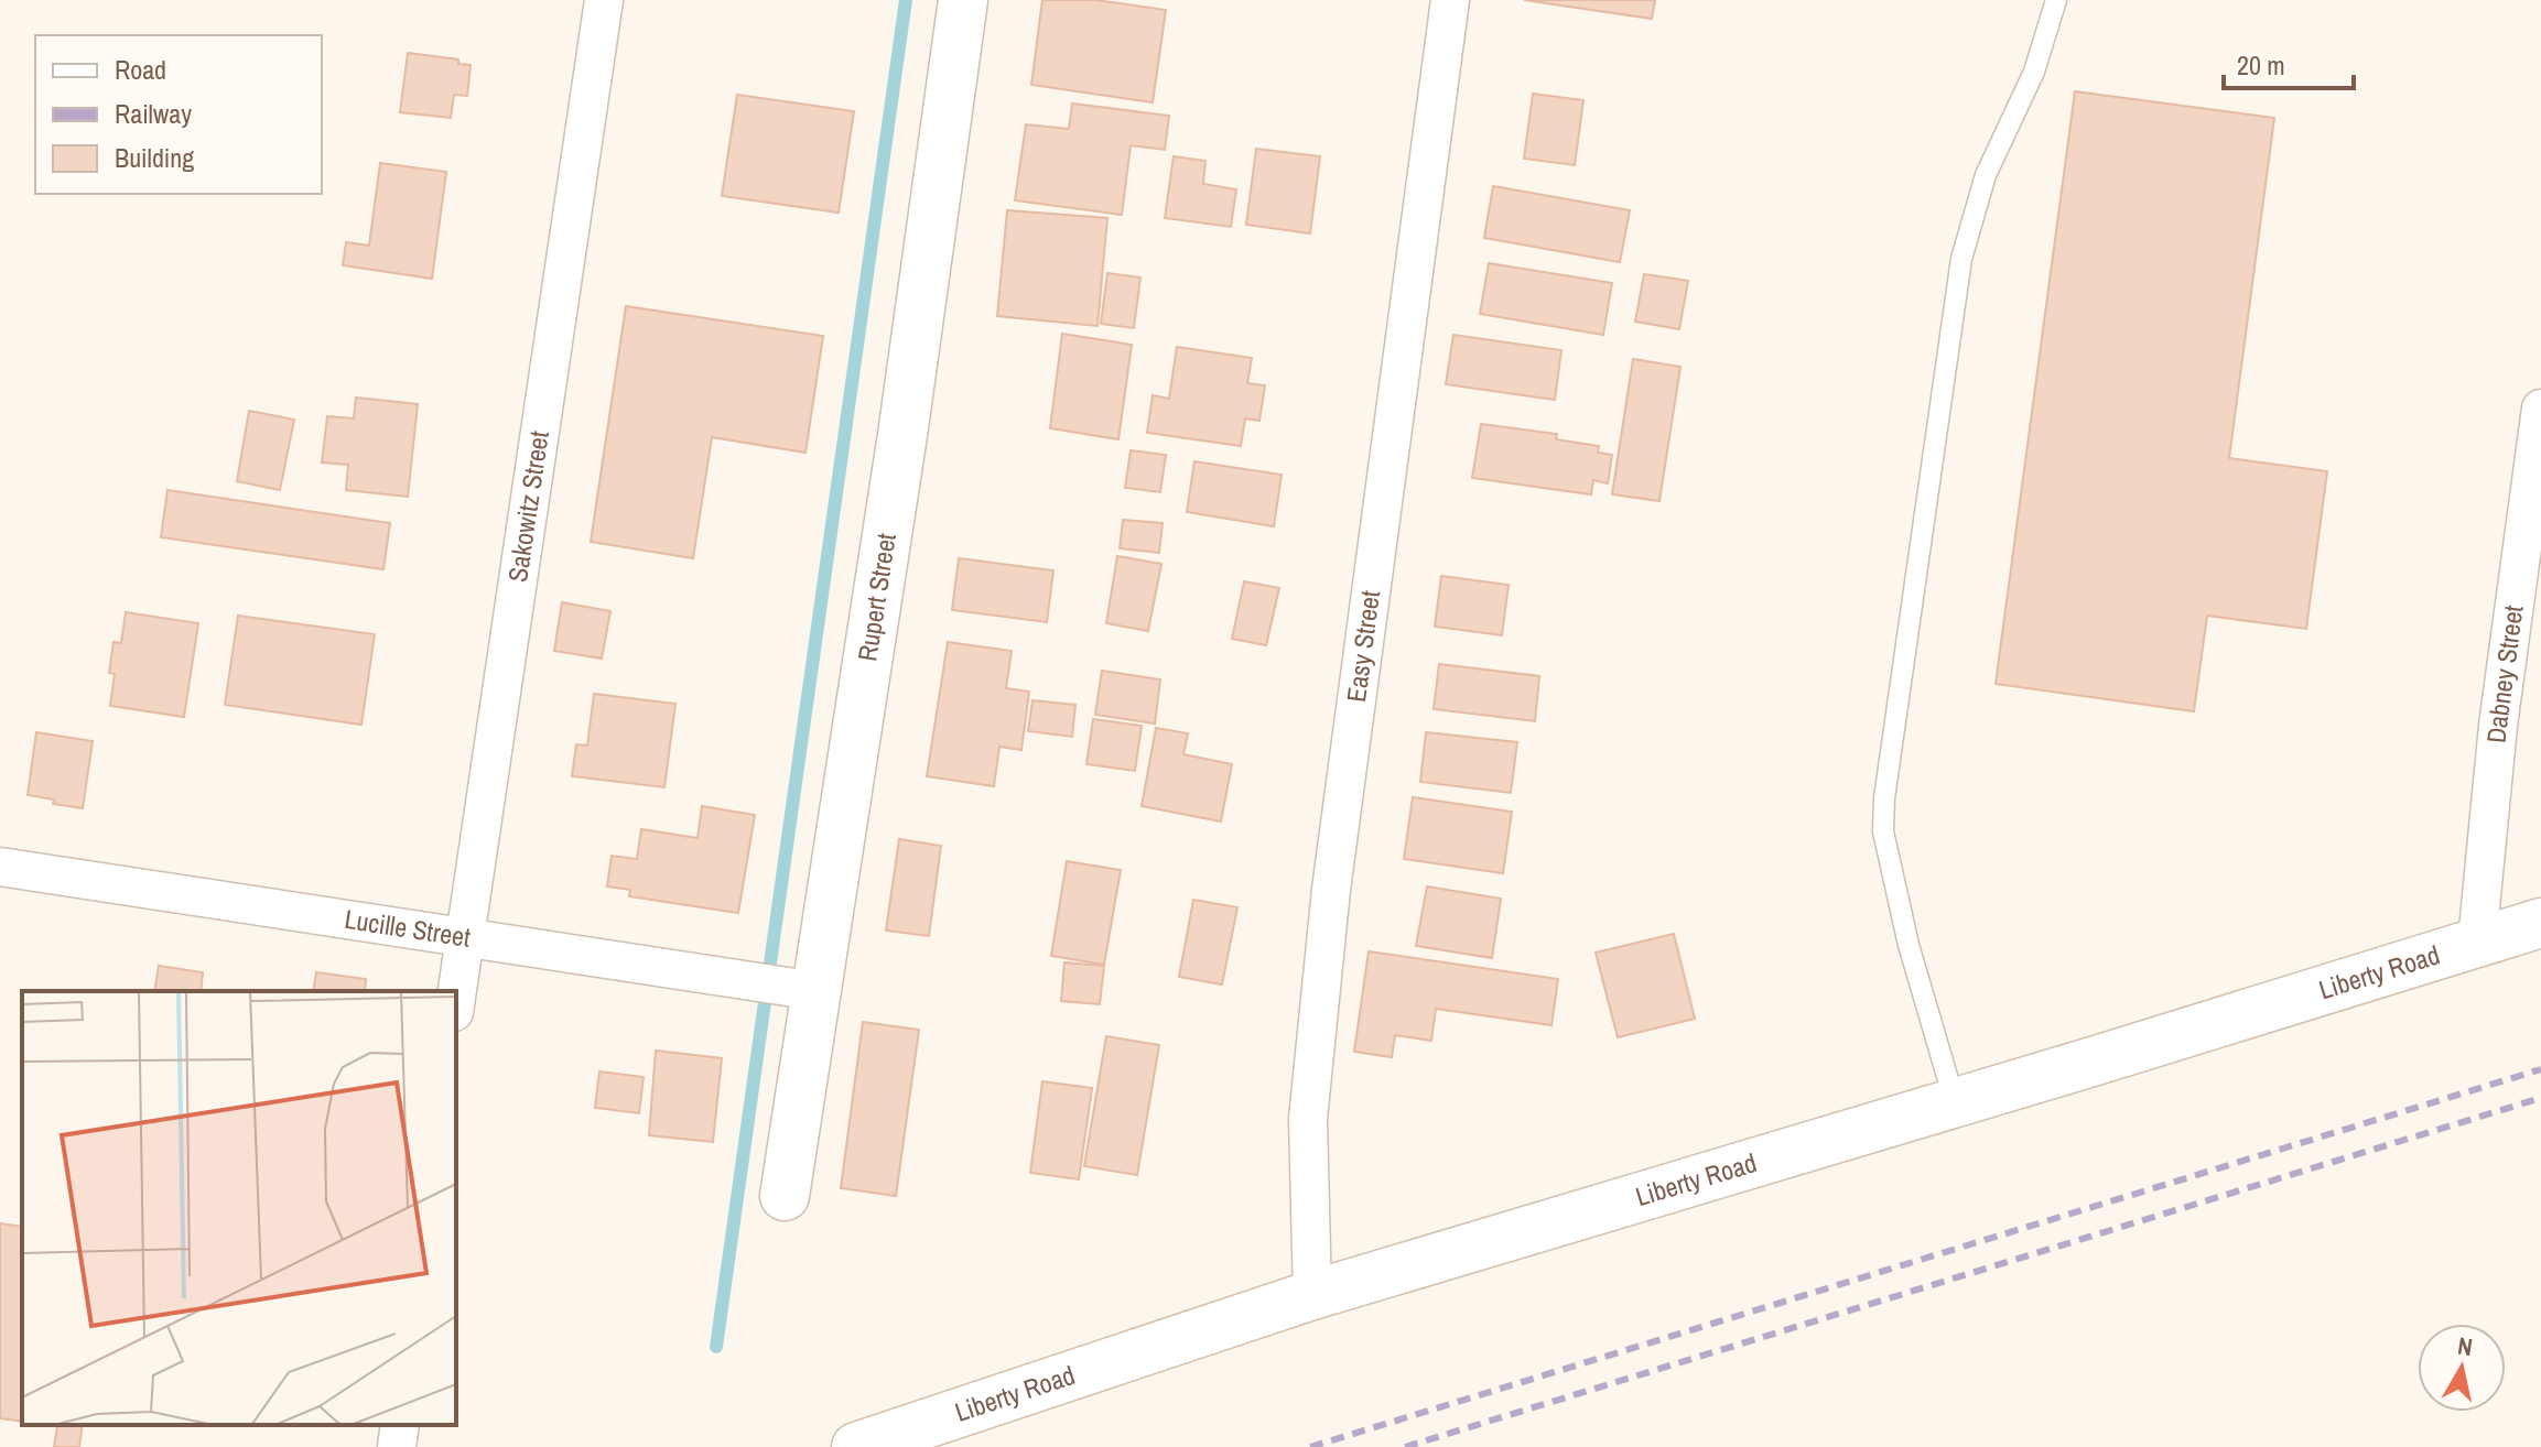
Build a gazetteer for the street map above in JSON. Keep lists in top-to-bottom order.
{
  "streets": {
    "main road": ["Rupert Street", "Liberty Road"],
    "street": [
      "Sakowitz Street",
      "Easy Street",
      "Dabney Street",
      "Lucille Street"
    ]
  },
  "crossings": [
    ["Sakowitz Street", "Lucille Street"],
    ["Rupert Street", "Lucille Street"],
    ["Easy Street", "Liberty Road"],
    ["Dabney Street", "Liberty Road"]
  ],
  "legend": ["Road", "Railway", "Building"],
  "scale_bar": "20 m",
  "north": "top"
}
